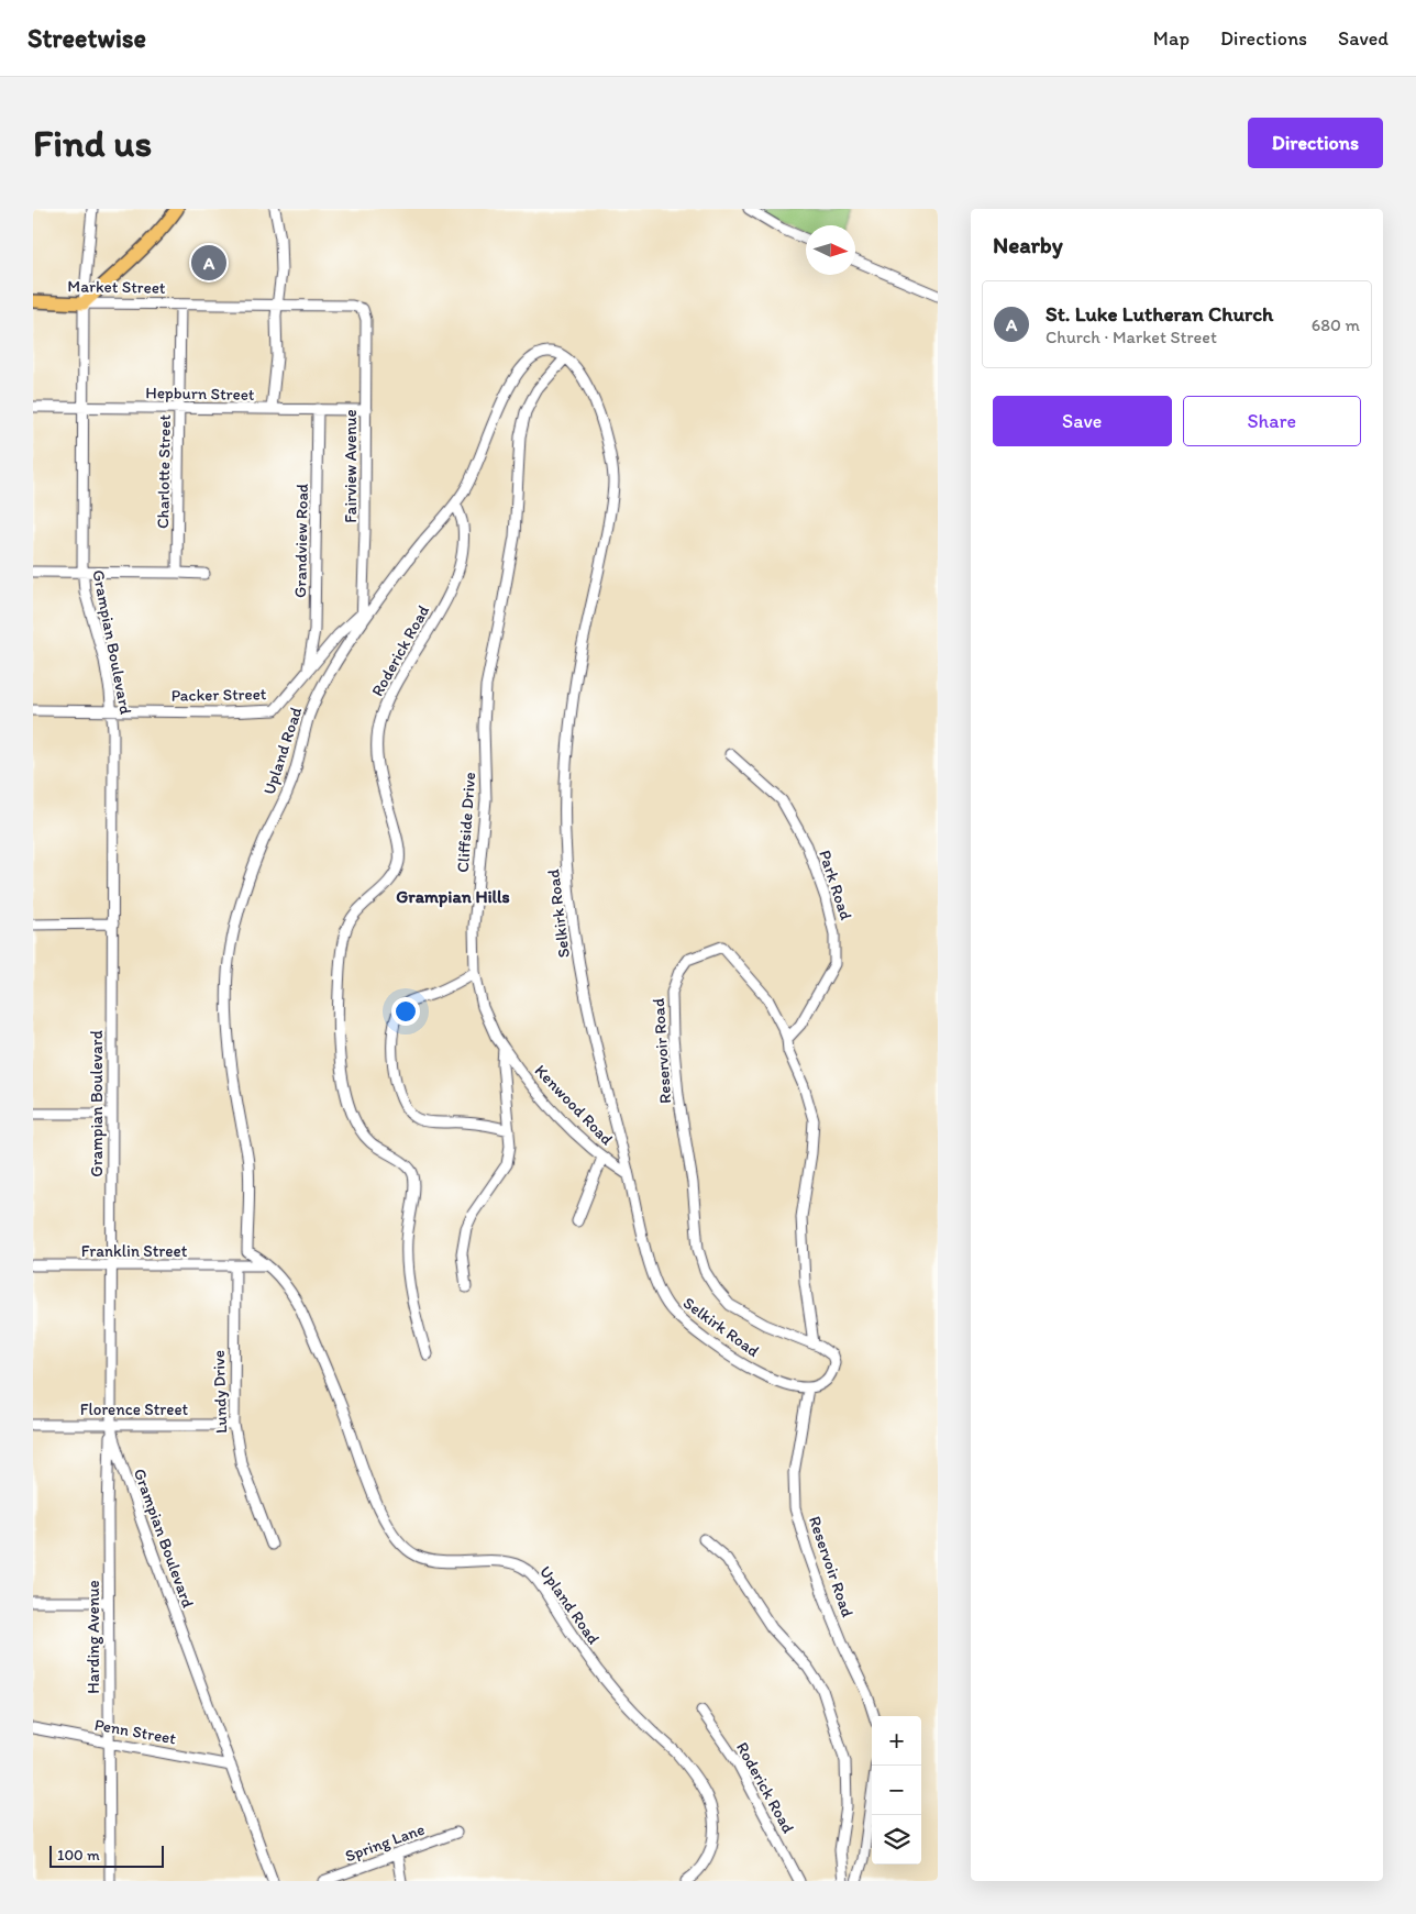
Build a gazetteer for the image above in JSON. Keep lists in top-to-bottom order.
{
  "streets": {
    "main road": ["Market Street"],
    "street": [
      "Hepburn Street",
      "Fairview Avenue",
      "Charlotte Street",
      "Grandview Road",
      "Grampian Boulevard",
      "Roderick Road",
      "Packer Street",
      "Upland Road",
      "Cliffside Drive",
      "Park Road",
      "Selkirk Road",
      "Reservoir Road",
      "Kenwood Road",
      "Franklin Street",
      "Lundy Drive",
      "Florence Street",
      "Harding Avenue",
      "Penn Street",
      "Spring Lane"
    ]
  },
  "crossings": [
    ["Market Street", "Fairview Avenue"],
    ["Market Street", "Charlotte Street"],
    ["Market Street", "Grampian Boulevard"],
    ["Hepburn Street", "Fairview Avenue"],
    ["Hepburn Street", "Charlotte Street"],
    ["Hepburn Street", "Grandview Road"],
    ["Hepburn Street", "Grampian Boulevard"],
    ["Fairview Avenue", "Packer Street"],
    ["Fairview Avenue", "Upland Road"],
    ["Grandview Road", "Packer Street"],
    ["Grampian Boulevard", "Packer Street"],
    ["Grampian Boulevard", "Franklin Street"],
    ["Grampian Boulevard", "Florence Street"],
    ["Grampian Boulevard", "Harding Avenue"],
    ["Grampian Boulevard", "Penn Street"],
    ["Roderick Road", "Upland Road"],
    ["Upland Road", "Cliffside Drive"],
    ["Upland Road", "Selkirk Road"],
    ["Cliffside Drive", "Selkirk Road"],
    ["Cliffside Drive", "Kenwood Road"],
    ["Park Road", "Reservoir Road"],
    ["Selkirk Road", "Reservoir Road"],
    ["Selkirk Road", "Kenwood Road"],
    ["Franklin Street", "Lundy Drive"],
    ["Lundy Drive", "Florence Street"],
    ["Florence Street", "Harding Avenue"],
    ["Harding Avenue", "Penn Street"]
  ],
  "districts": ["Grampian Hills"],
  "scale_bar": "100 m",
  "north": "right",
  "page": {
    "header": "Streetwise",
    "nav": ["Map", "Directions", "Saved"],
    "buttons": [
      "Directions",
      ["Save", "Share"]
    ],
    "title": "Find us",
    "heading": "Nearby",
    "pins": "A",
    "list": [
      {
        "mark": "A",
        "name": "St. Luke Lutheran Church",
        "note": "Church · Market Street",
        "value": "680 m"
      }
    ],
    "map_buttons": ["+", "−"],
    "scale": "100 m"
  }
}
